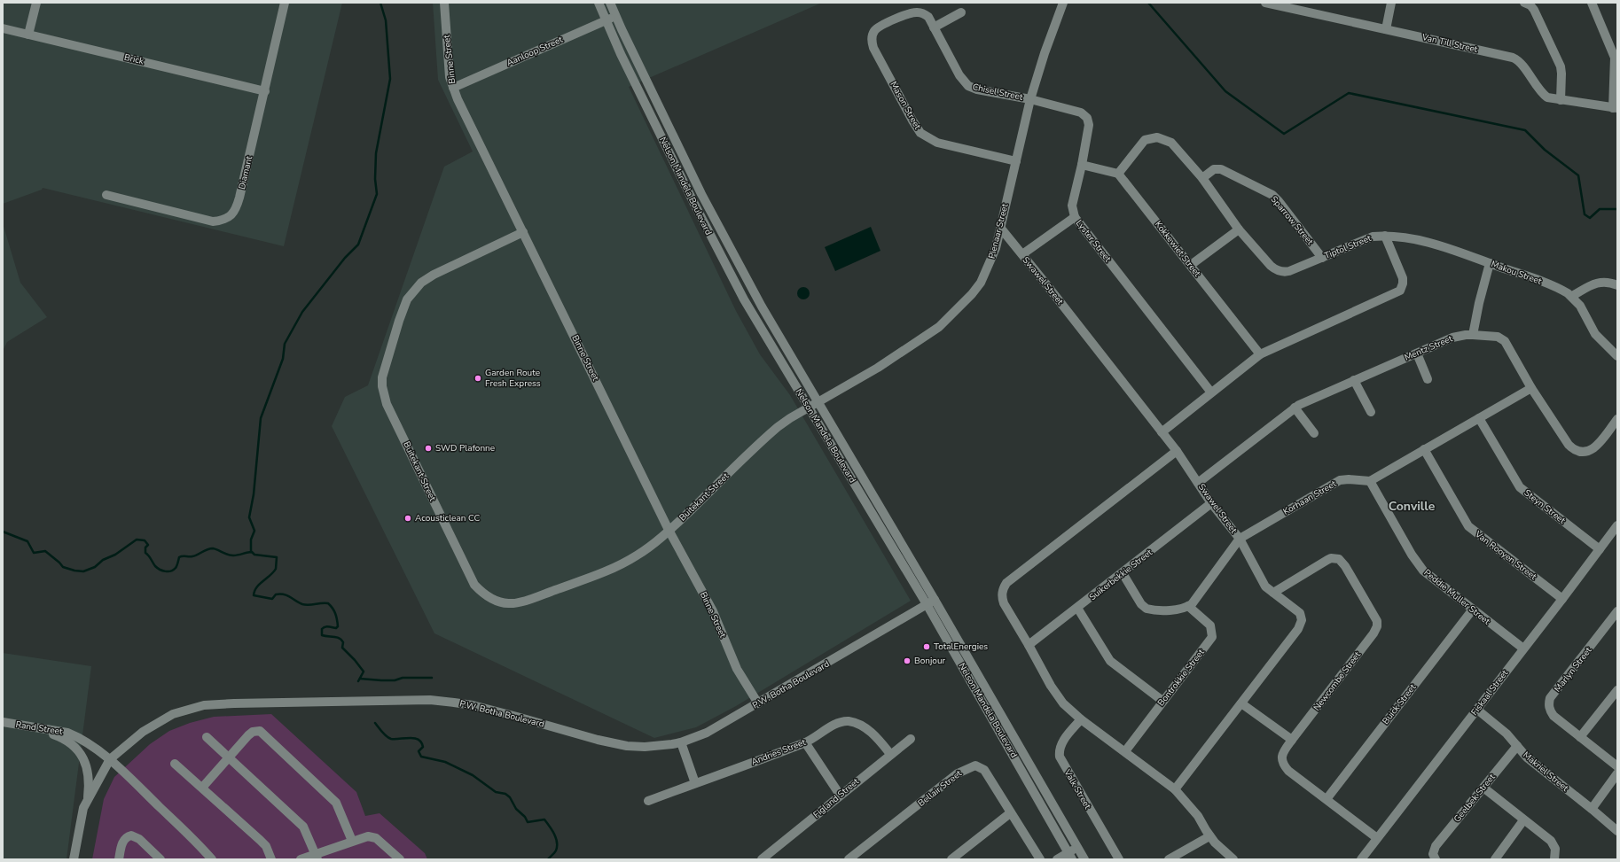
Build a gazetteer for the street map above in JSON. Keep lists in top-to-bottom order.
{
  "streets": {
    "street": [
      "Van Till Street",
      "Aanloop Street",
      "Brick",
      "Binne Street",
      "Chisel Street",
      "Mason Street",
      "Diamant",
      "Nelson Mandela Boulevard",
      "Sparrow Street",
      "Pienaar Street",
      "Lyster Street",
      "Tiptol Street",
      "Kokkewiet Street",
      "Makou Street",
      "Swawel Street",
      "Mentz Street",
      "Buitekant Street",
      "Korhaan Street",
      "Steyn Street",
      "Van Rooyen Street",
      "Suikerbekkie Street",
      "Peddie Muller Street",
      "Marlyn Street",
      "Bontrokkie Street",
      "Newcombe Street",
      "P.W. Botha Boulevard",
      "Fiskaal Street",
      "Buick Street",
      "Rand Street",
      "Andries Street",
      "Makriel Street",
      "Bellair Street",
      "Valk Street",
      "Figland Street",
      "Geelbek Street"
    ]
  },
  "crossings": [
    ["Aanloop Street", "Binne Street"],
    ["Aanloop Street", "Nelson Mandela Boulevard"],
    ["Brick", "Diamant"],
    ["Binne Street", "Buitekant Street"],
    ["Binne Street", "P.W. Botha Boulevard"],
    ["Chisel Street", "Mason Street"],
    ["Chisel Street", "Pienaar Street"],
    ["Chisel Street", "Lyster Street"],
    ["Mason Street", "Pienaar Street"],
    ["Nelson Mandela Boulevard", "Pienaar Street"],
    ["Nelson Mandela Boulevard", "Buitekant Street"],
    ["Nelson Mandela Boulevard", "P.W. Botha Boulevard"],
    ["Sparrow Street", "Tiptol Street"],
    ["Pienaar Street", "Lyster Street"],
    ["Pienaar Street", "Swawel Street"],
    ["Pienaar Street", "Buitekant Street"],
    ["Tiptol Street", "Kokkewiet Street"],
    ["Tiptol Street", "Makou Street"],
    ["Swawel Street", "Mentz Street"],
    ["Swawel Street", "Korhaan Street"],
    ["Swawel Street", "Suikerbekkie Street"],
    ["Swawel Street", "Newcombe Street"],
    ["Korhaan Street", "Peddie Muller Street"],
    ["Korhaan Street", "Bontrokkie Street"],
    ["Steyn Street", "Fiskaal Street"],
    ["Van Rooyen Street", "Fiskaal Street"],
    ["Peddie Muller Street", "Fiskaal Street"],
    ["Peddie Muller Street", "Buick Street"],
    ["Newcombe Street", "Fiskaal Street"],
    ["Newcombe Street", "Buick Street"],
    ["P.W. Botha Boulevard", "Rand Street"],
    ["Fiskaal Street", "Makriel Street"],
    ["Andries Street", "Figland Street"],
    ["Makriel Street", "Geelbek Street"]
  ],
  "districts": ["Conville"],
  "places": [
    "Garden Route Fresh Express",
    "SWD Plafonne",
    "Acousticlean CC",
    "TotalEnergies",
    "Bonjour"
  ]
}
